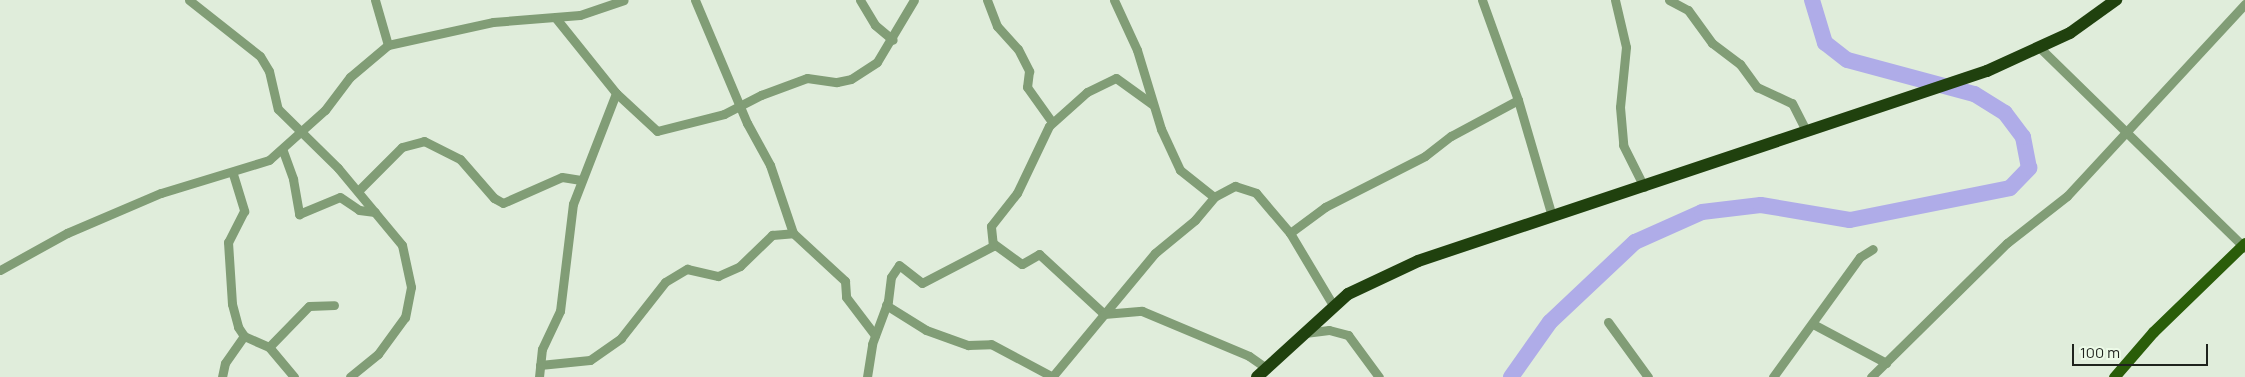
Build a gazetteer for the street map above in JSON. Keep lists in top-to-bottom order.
{
  "scale_bar": "100 m"
}
